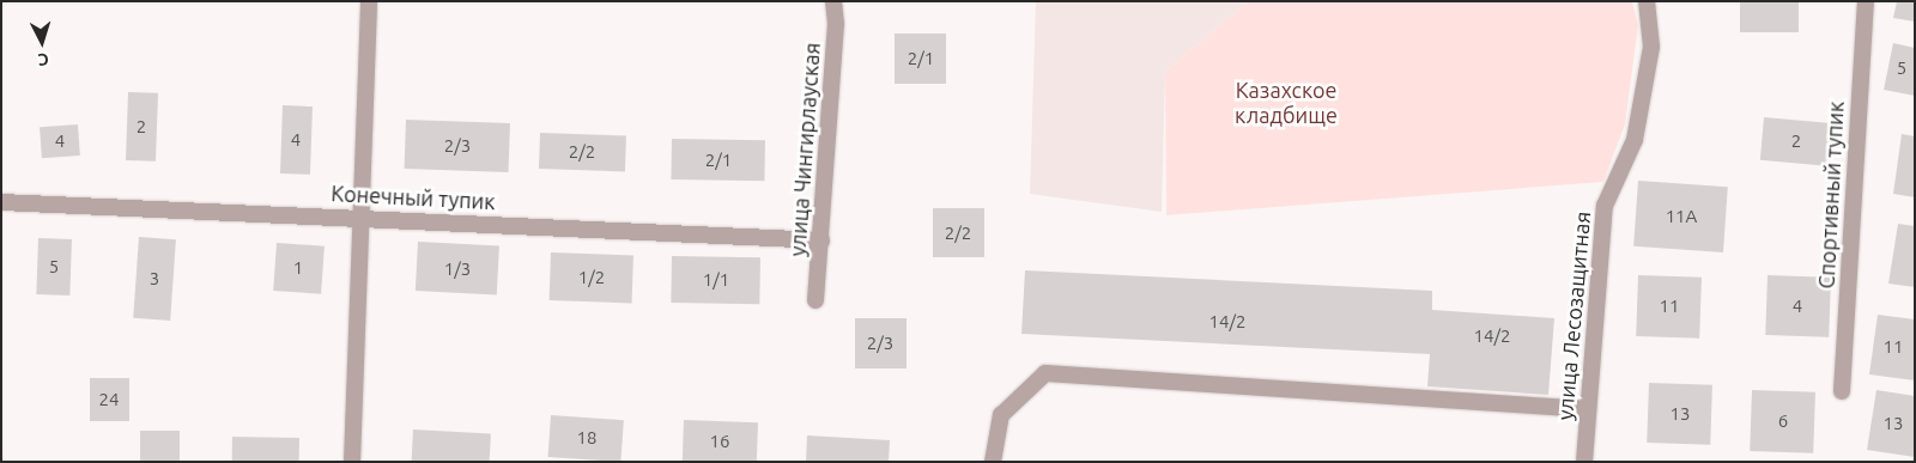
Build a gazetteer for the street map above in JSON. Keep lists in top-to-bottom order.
{
  "streets": {
    "street": [
      "улица Чингирлауская",
      "Спортивный тупик",
      "Конечный тупик",
      "улица Лесозащитная"
    ]
  },
  "crossings": [
    ["улица Чингирлауская", "Конечный тупик"]
  ],
  "parks": ["Казахское кладбище"],
  "house_numbers": [
    "2/1",
    "5",
    "2",
    "4",
    "4",
    "2",
    "2/3",
    "2/2",
    "2/1",
    "11А",
    "2/2",
    "5",
    "1",
    "1/3",
    "1/2",
    "3",
    "1/1",
    "11",
    "4",
    "14/2",
    "14/2",
    "2/3",
    "11",
    "24",
    "13",
    "6",
    "13",
    "18",
    "16"
  ],
  "north": "bottom"
}
